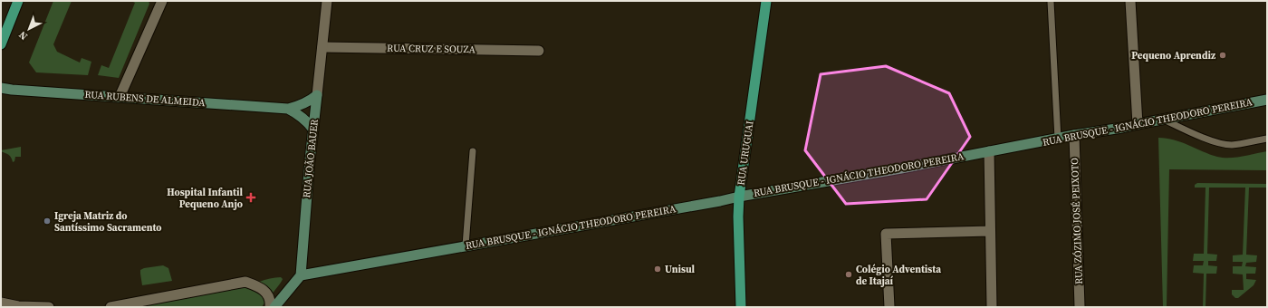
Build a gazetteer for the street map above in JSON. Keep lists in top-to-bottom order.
{
  "streets": {
    "main road": [
      "RUA RUBENS DE ALMEIDA",
      "RUA BRUSQUE - IGNÁCIO THEODORO PEREIRA",
      "RUA URUGUAI",
      "RUA JOÃO BAUER"
    ],
    "street": ["RUA CRUZ E SOUZA", "RUA ZÓZIMO JOSÉ PEIXOTO"]
  },
  "crossings": [
    ["RUA CRUZ E SOUZA", "RUA JOÃO BAUER"],
    ["RUA RUBENS DE ALMEIDA", "RUA JOÃO BAUER"],
    ["RUA BRUSQUE - IGNÁCIO THEODORO PEREIRA", "RUA URUGUAI"],
    ["RUA BRUSQUE - IGNÁCIO THEODORO PEREIRA", "RUA JOÃO BAUER"],
    ["RUA BRUSQUE - IGNÁCIO THEODORO PEREIRA", "RUA ZÓZIMO JOSÉ PEIXOTO"]
  ],
  "places": {
    "other": [
      "Pequeno Aprendiz",
      "Igreja Matriz do Santíssimo Sacramento",
      "Unisul",
      "Colégio Adventista de Itajaí"
    ],
    "health": ["Hospital Infantil Pequeno Anjo"]
  },
  "north": "bottom left"
}
